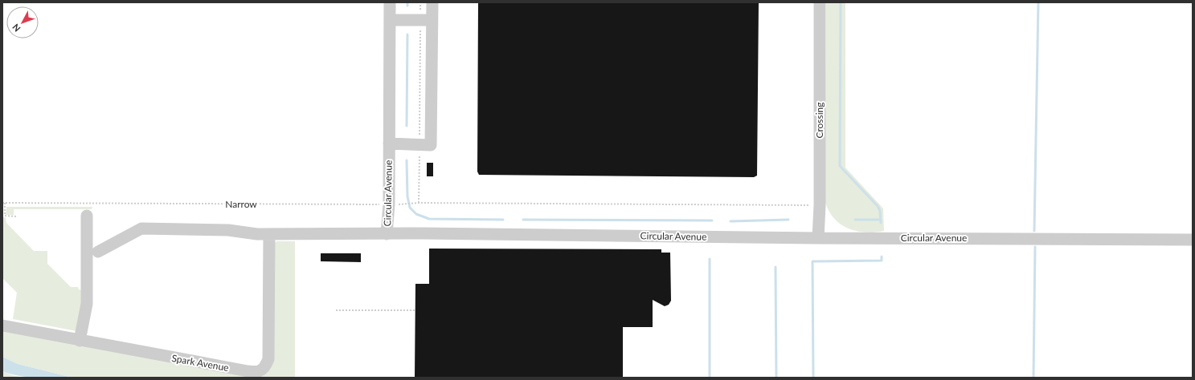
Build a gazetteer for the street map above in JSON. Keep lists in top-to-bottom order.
{
  "streets": {
    "street": ["Crossing", "Circular Avenue", "Spark Avenue"],
    "path": ["Narrow"]
  },
  "crossings": [
    ["Crossing", "Circular Avenue"],
    ["Circular Avenue", "Narrow"]
  ],
  "north": "bottom left"
}
